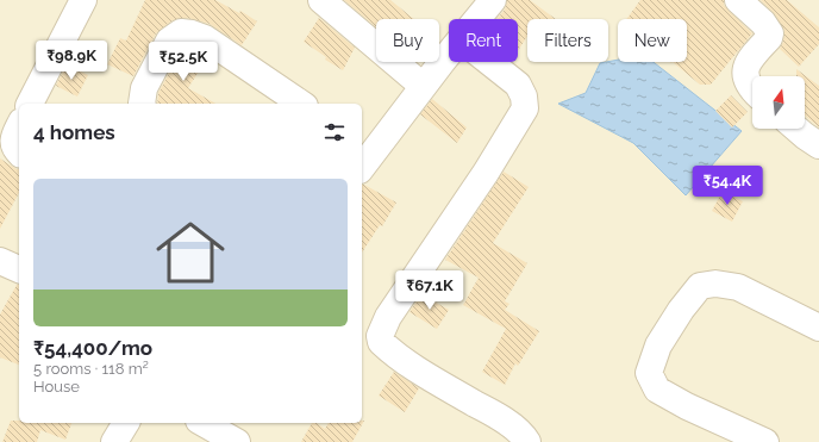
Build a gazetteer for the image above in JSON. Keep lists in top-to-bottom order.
{
  "north": "top",
  "page": {
    "chip": [
      "Buy",
      "Rent",
      "Filters",
      "New"
    ],
    "price": [
      "₹98.9K",
      "₹52.5K",
      "₹54.4K",
      "₹67.1K"
    ],
    "heading": "4 homes",
    "list": [
      {
        "name": "₹54,400/mo",
        "note": "5 rooms · 118 m² · House"
      }
    ]
  }
}
